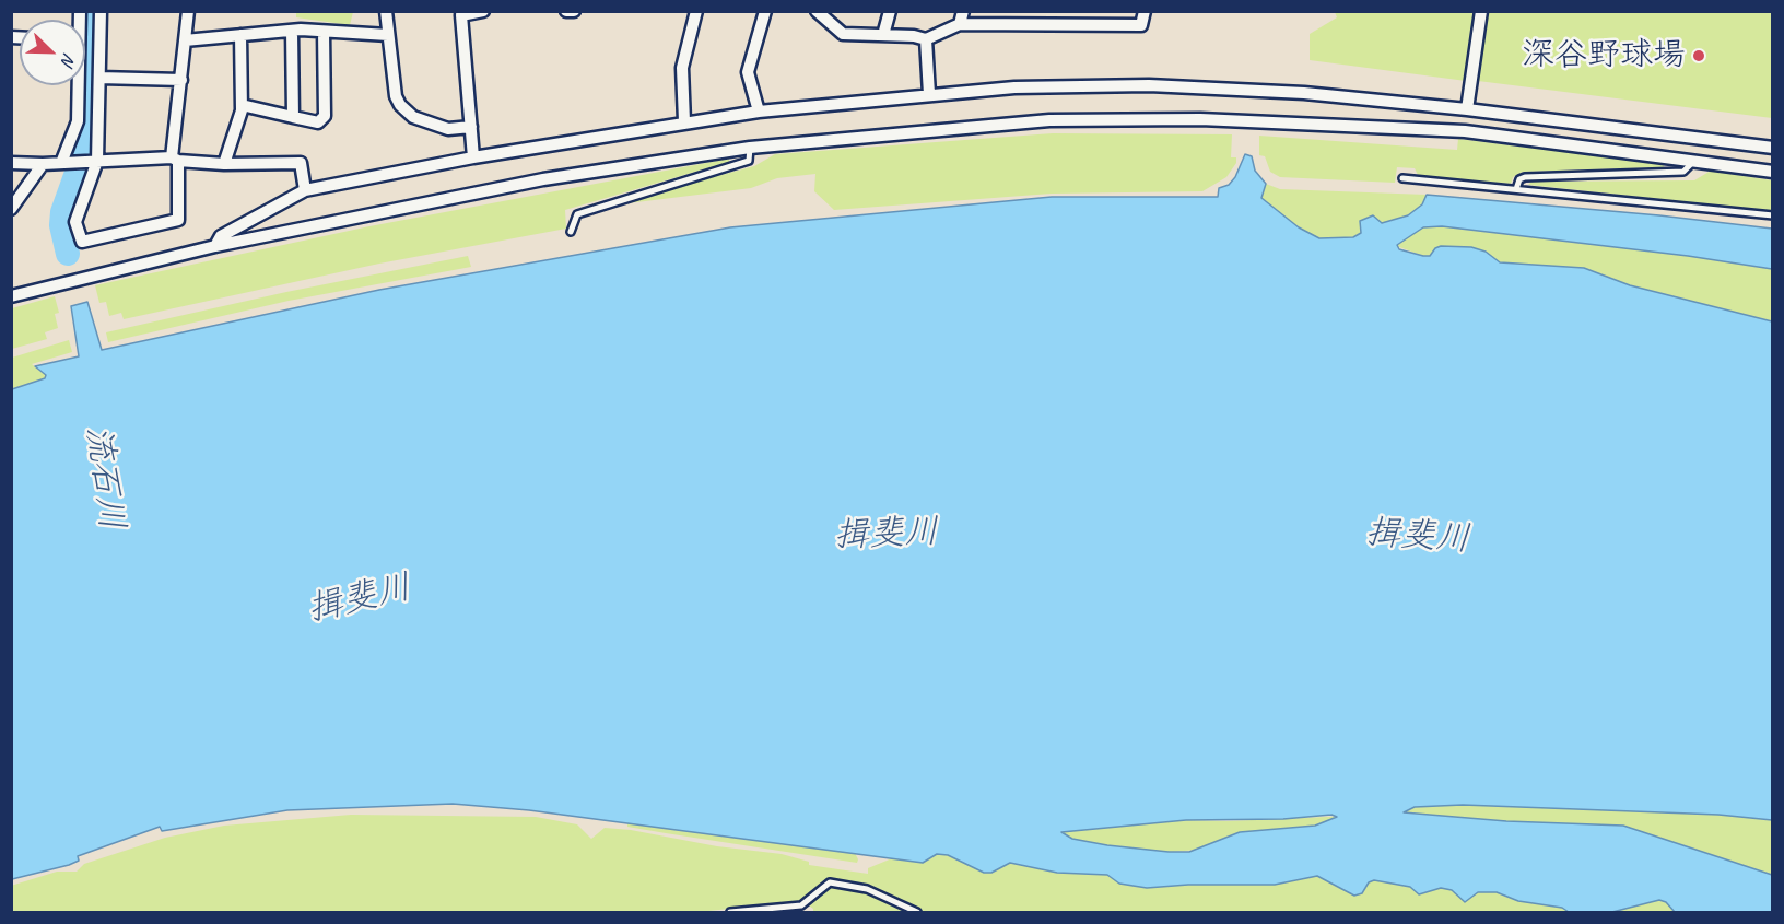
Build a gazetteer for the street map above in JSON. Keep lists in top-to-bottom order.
{
  "water": ["流石川", "揖斐川"],
  "places": ["深谷野球場"],
  "north": "bottom right"
}
